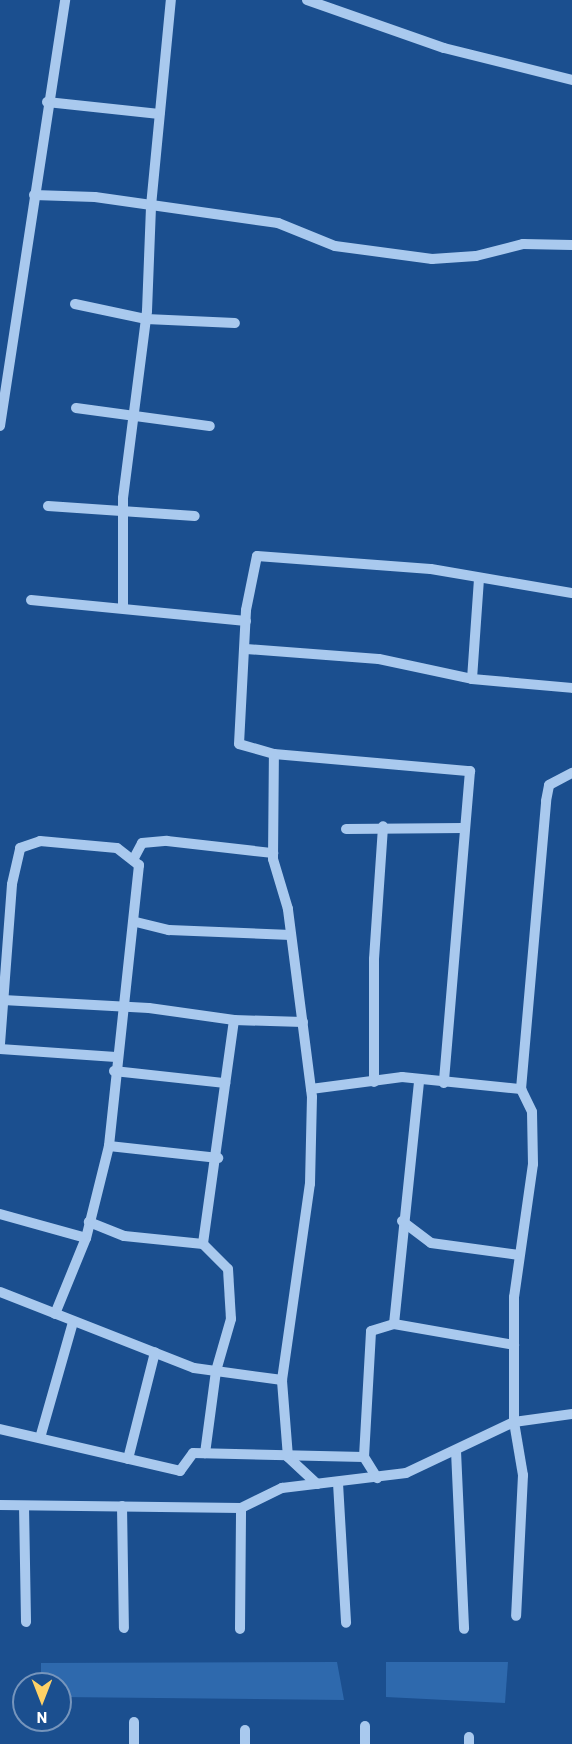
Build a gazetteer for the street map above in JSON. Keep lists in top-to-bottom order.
{
  "north": "bottom"
}
